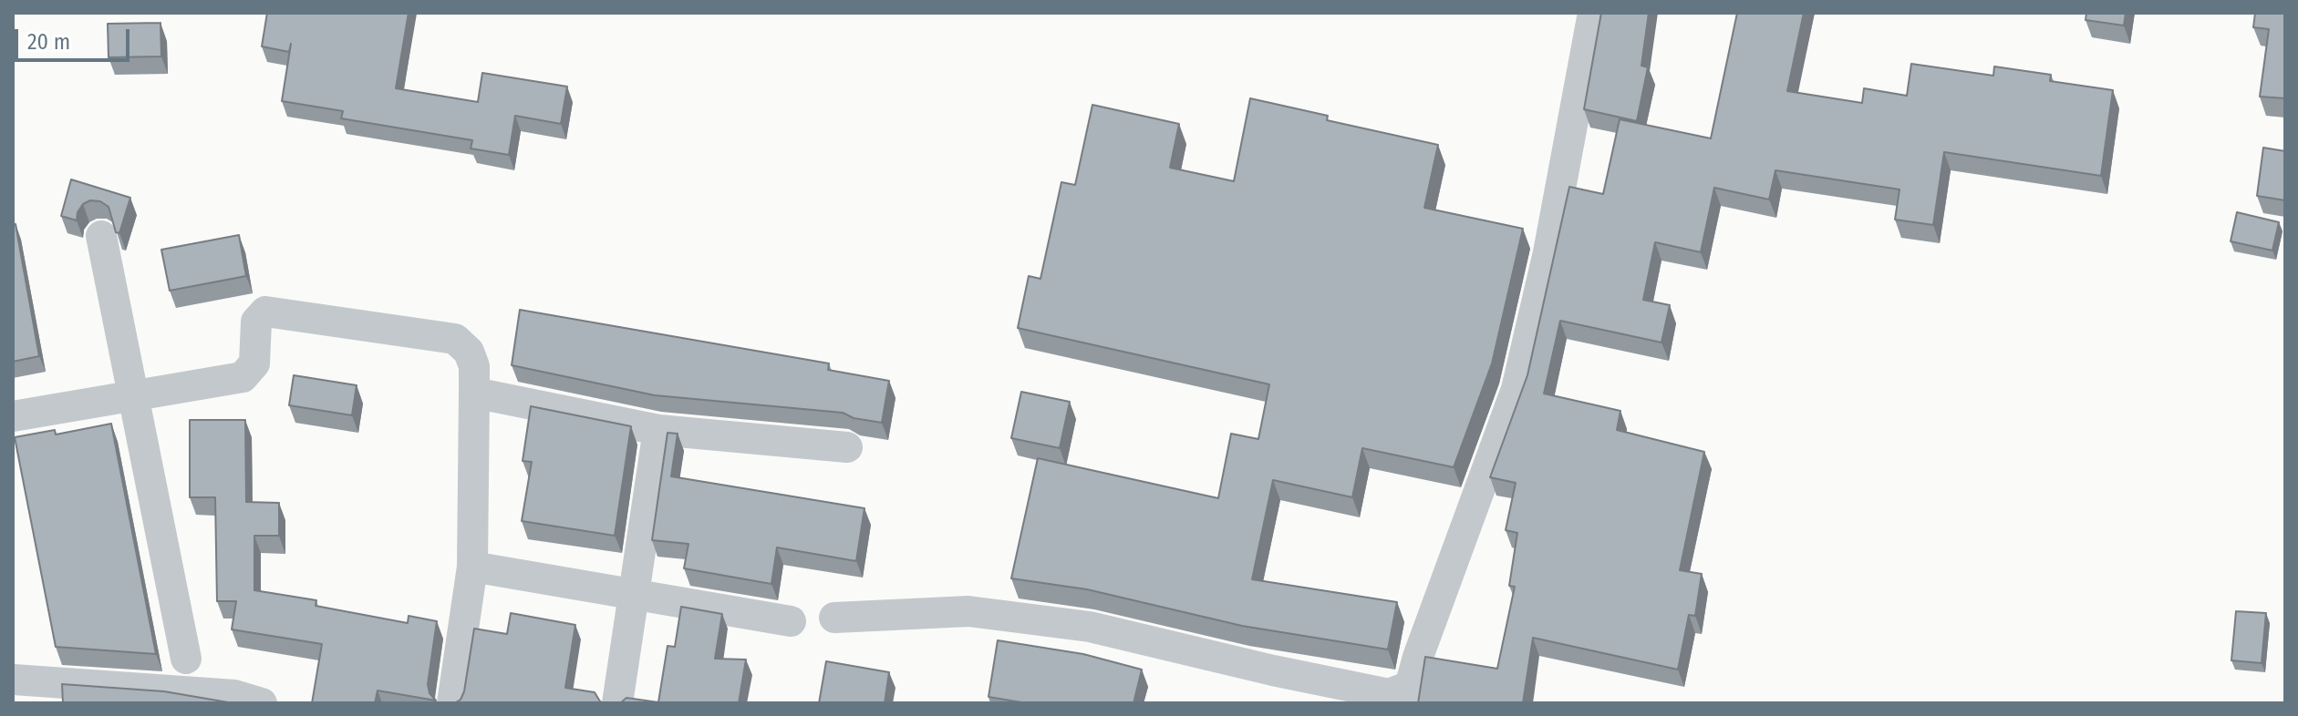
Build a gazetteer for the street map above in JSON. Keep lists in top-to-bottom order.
{
  "scale_bar": "20 m"
}
